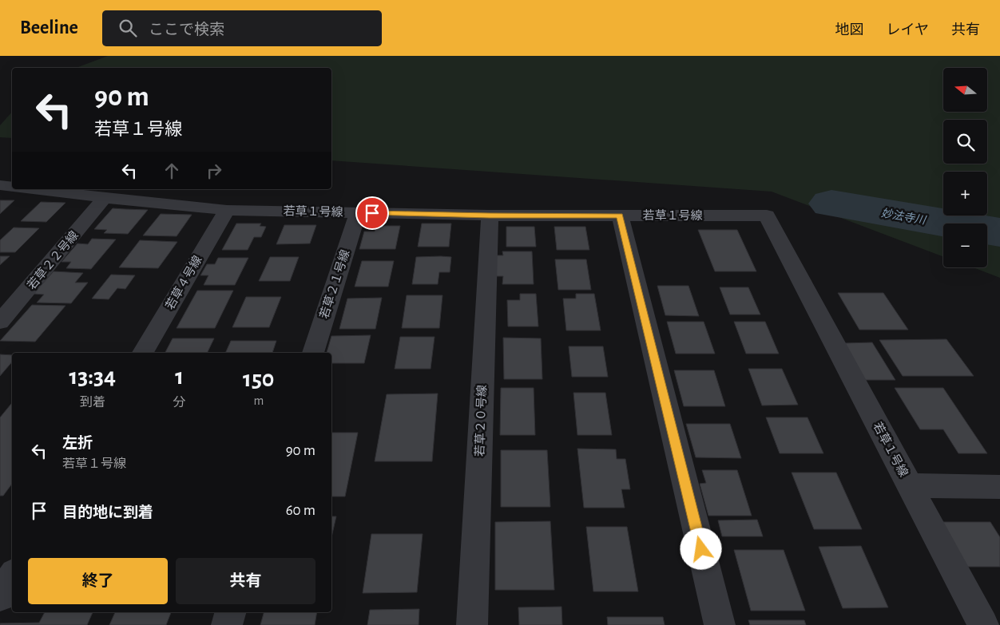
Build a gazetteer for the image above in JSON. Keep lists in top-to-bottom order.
{
  "streets": {
    "street": [
      "若草１号線",
      "若草２２号線",
      "若草４号線",
      "若草２１号線",
      "若草２０号線"
    ]
  },
  "crossings": [
    ["若草１号線", "若草２２号線"],
    ["若草１号線", "若草４号線"],
    ["若草１号線", "若草２１号線"],
    ["若草１号線", "若草２０号線"]
  ],
  "water": ["妙法寺川"],
  "north": "left",
  "page": {
    "header": "Beeline",
    "search": "ここで検索",
    "nav": ["地図", "レイヤ", "共有"],
    "map_buttons": ["+", "−"],
    "turn": ["90 m", "若草１号線"],
    "eta": [
      "13:34",
      "到着",
      "1",
      "分",
      "150",
      "m"
    ],
    "list": [
      {
        "name": "左折",
        "note": "若草１号線",
        "value": "90 m"
      },
      {
        "name": "目的地に到着",
        "value": "60 m"
      }
    ],
    "buttons": ["終了", "共有"]
  }
}
